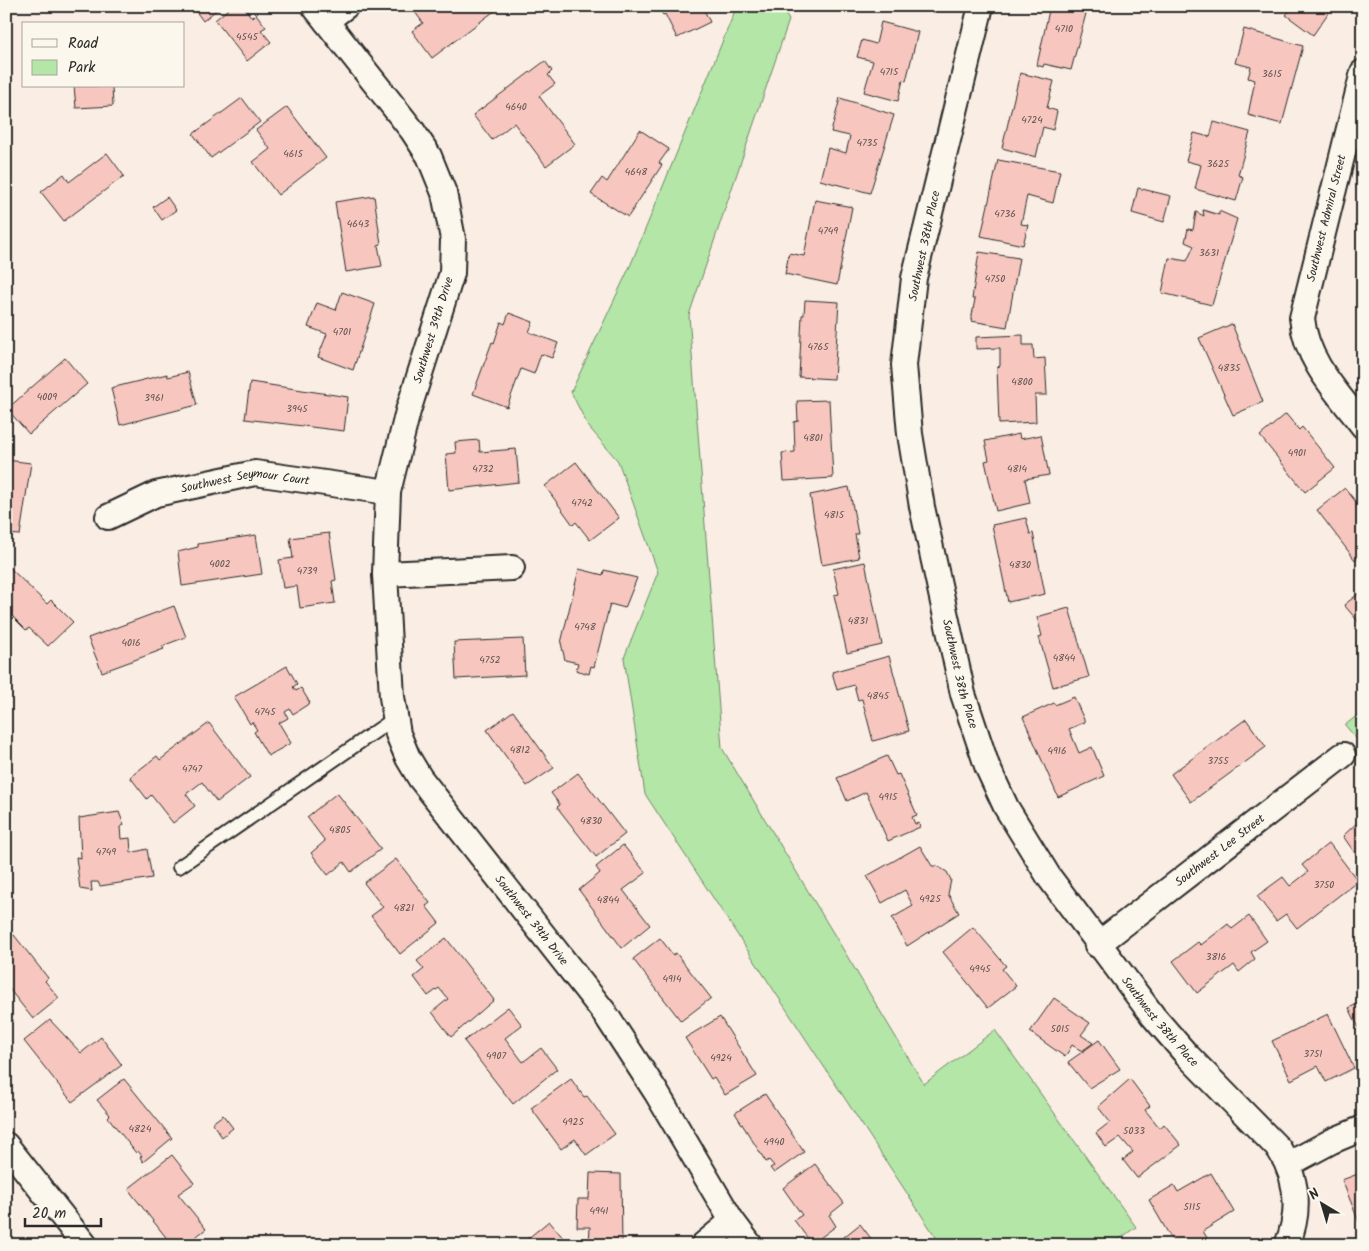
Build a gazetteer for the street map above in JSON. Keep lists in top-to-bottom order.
{
  "streets": {
    "street": [
      "Southwest Admiral Street",
      "Southwest 38th Place",
      "Southwest 39th Drive",
      "Southwest Seymour Court",
      "Southwest Lee Street"
    ]
  },
  "crossings": [
    ["Southwest 38th Place", "Southwest Lee Street"],
    ["Southwest 39th Drive", "Southwest Seymour Court"]
  ],
  "house_numbers": [
    "4710",
    "4545",
    "4715",
    "3615",
    "4640",
    "4724",
    "4735",
    "4615",
    "3625",
    "4648",
    "4736",
    "4643",
    "4749",
    "3631",
    "4750",
    "4701",
    "4765",
    "4835",
    "4800",
    "4009",
    "3961",
    "3945",
    "4801",
    "4901",
    "4732",
    "4814",
    "4742",
    "4815",
    "4002",
    "4830",
    "4739",
    "4831",
    "4748",
    "4016",
    "4844",
    "4752",
    "4845",
    "4745",
    "4812",
    "4916",
    "3755",
    "4747",
    "4915",
    "4830",
    "4805",
    "4749",
    "3750",
    "4925",
    "4844",
    "4821",
    "3816",
    "4945",
    "4914",
    "5015",
    "3751",
    "4907",
    "4924",
    "4925",
    "4824",
    "5033",
    "4940",
    "5115",
    "4941"
  ],
  "legend": ["Road", "Park"],
  "scale_bar": "20 m",
  "north": "top left"
}
